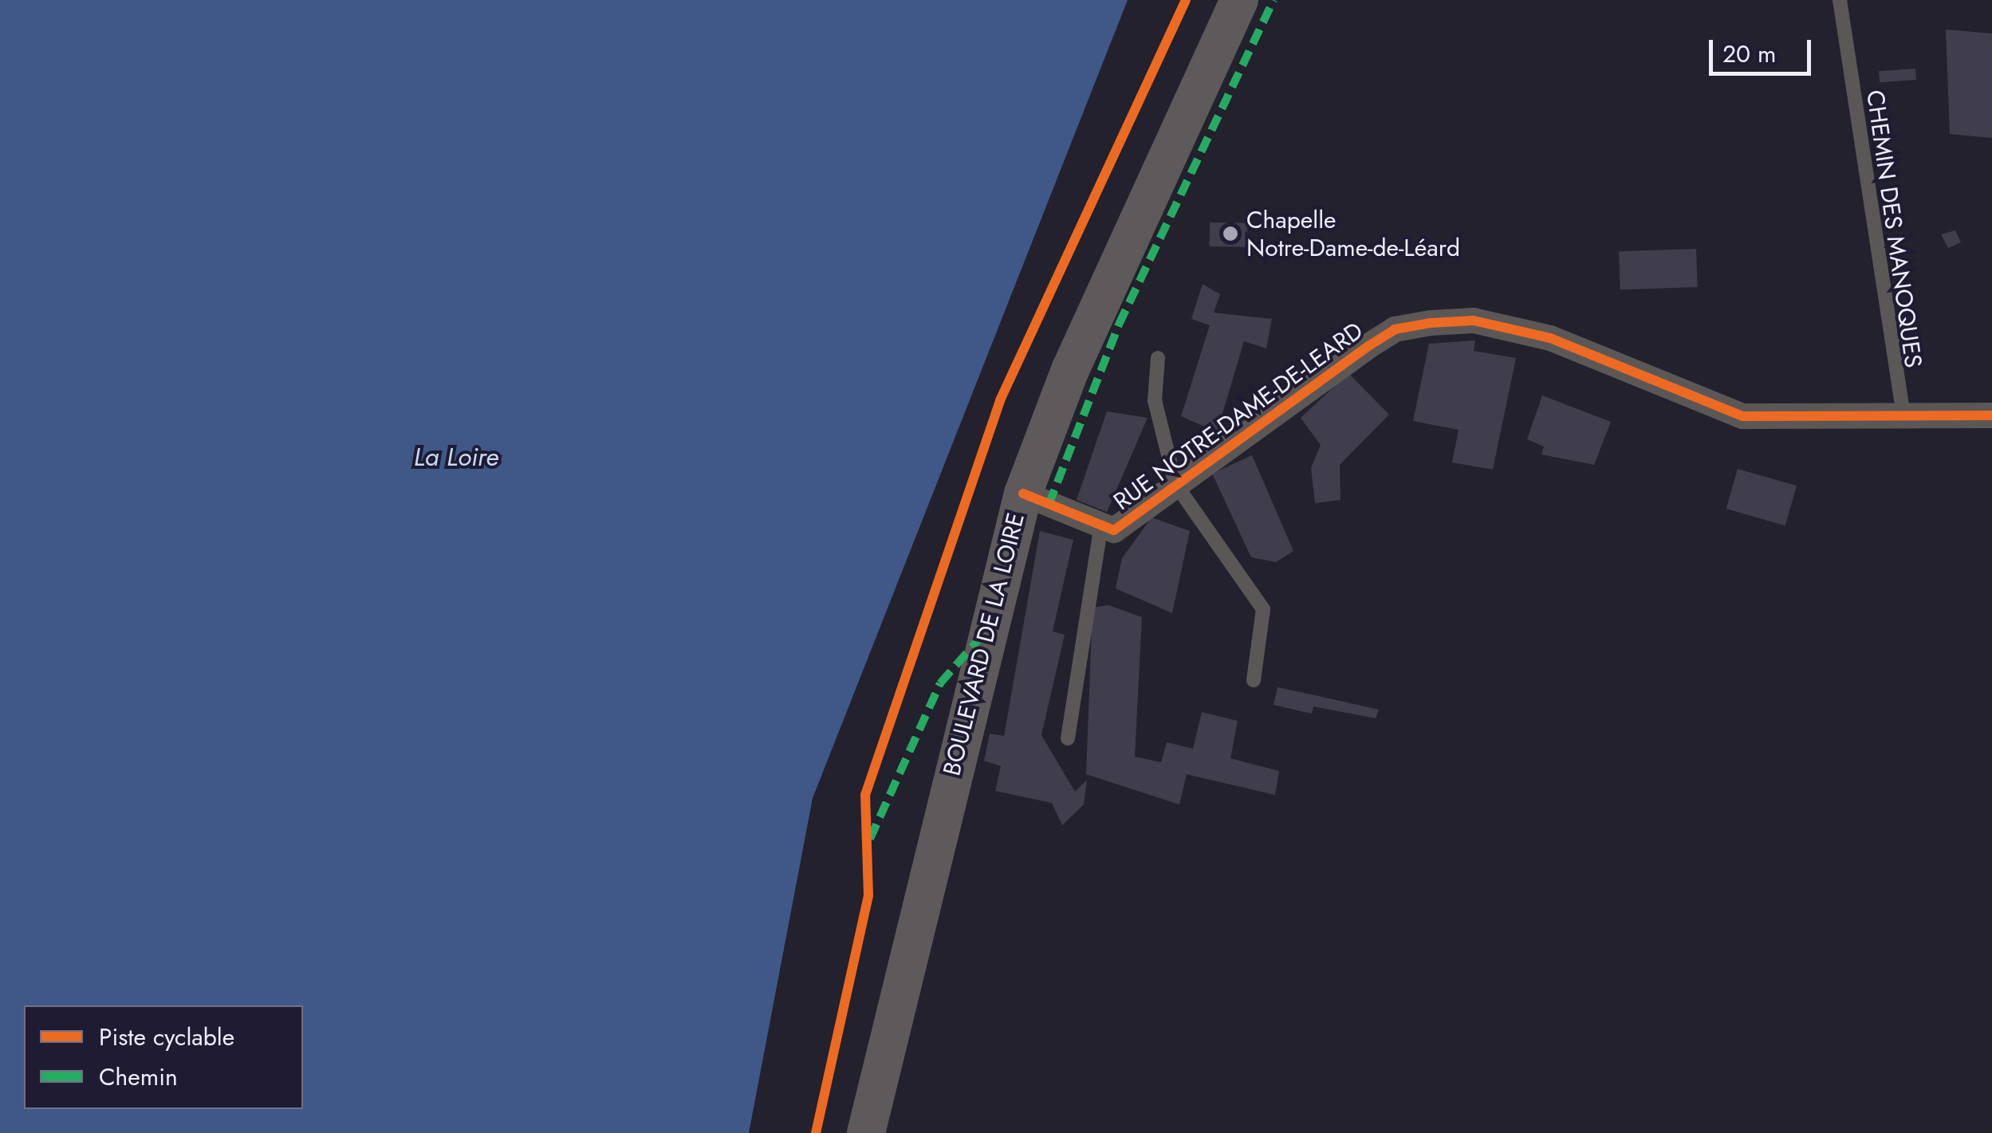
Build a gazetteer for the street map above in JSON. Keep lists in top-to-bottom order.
{
  "streets": {
    "main road": ["BOULEVARD DE LA LOIRE"],
    "street": ["RUE NOTRE-DAME-DE-LEARD"],
    "lane": ["CHEMIN DES MANOQUES"]
  },
  "crossings": [
    ["CHEMIN DES MANOQUES", "RUE NOTRE-DAME-DE-LEARD"],
    ["RUE NOTRE-DAME-DE-LEARD", "BOULEVARD DE LA LOIRE"]
  ],
  "water": ["La Loire"],
  "places": ["Chapelle Notre-Dame-de-Léard"],
  "legend": ["Piste cyclable", "Chemin"],
  "scale_bar": "20 m"
}
